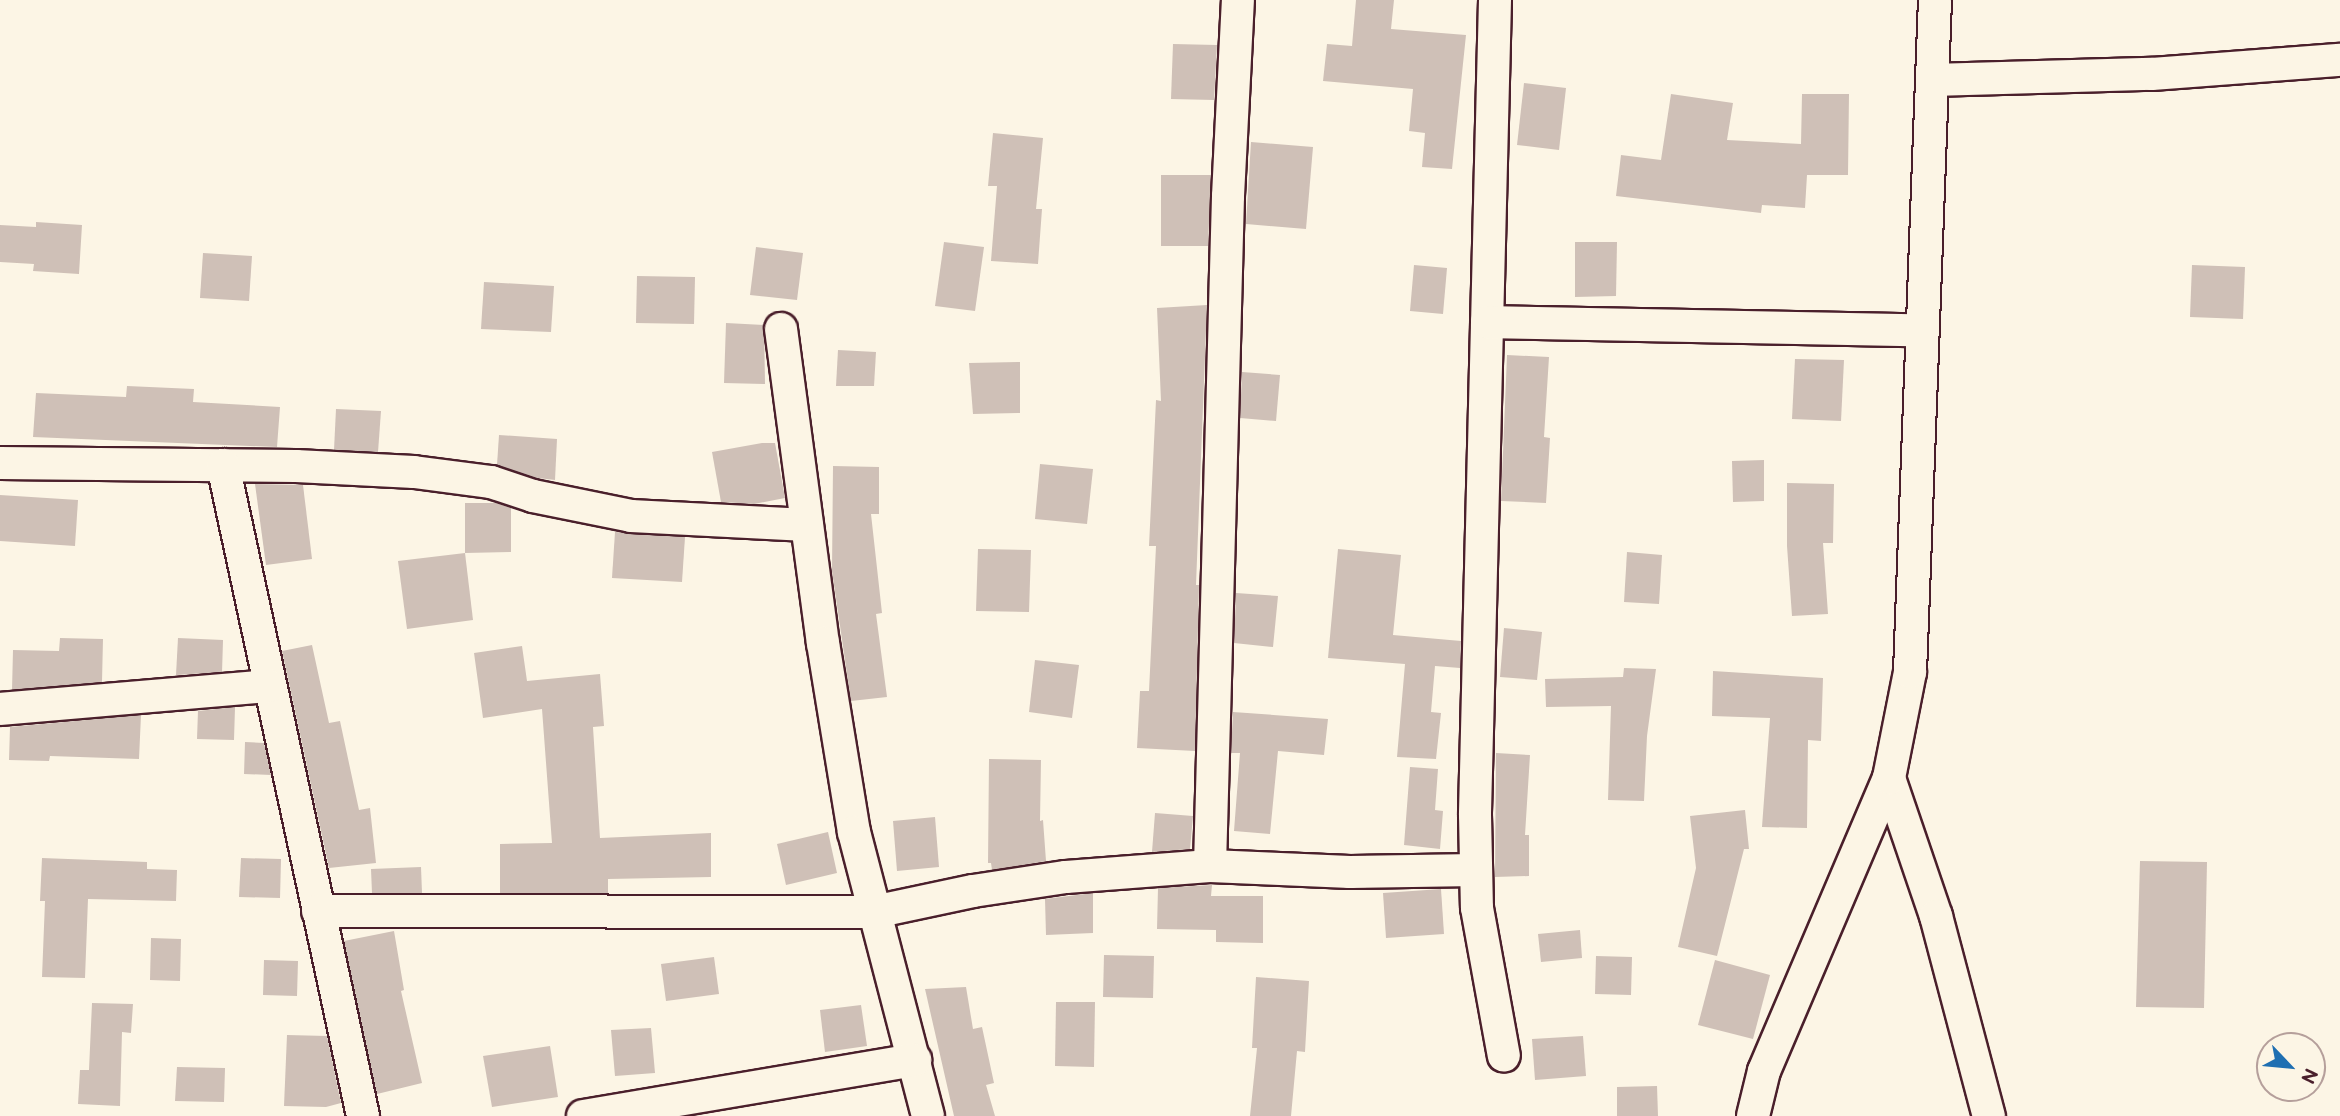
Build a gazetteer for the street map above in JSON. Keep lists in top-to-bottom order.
{
  "north": "bottom right"
}
